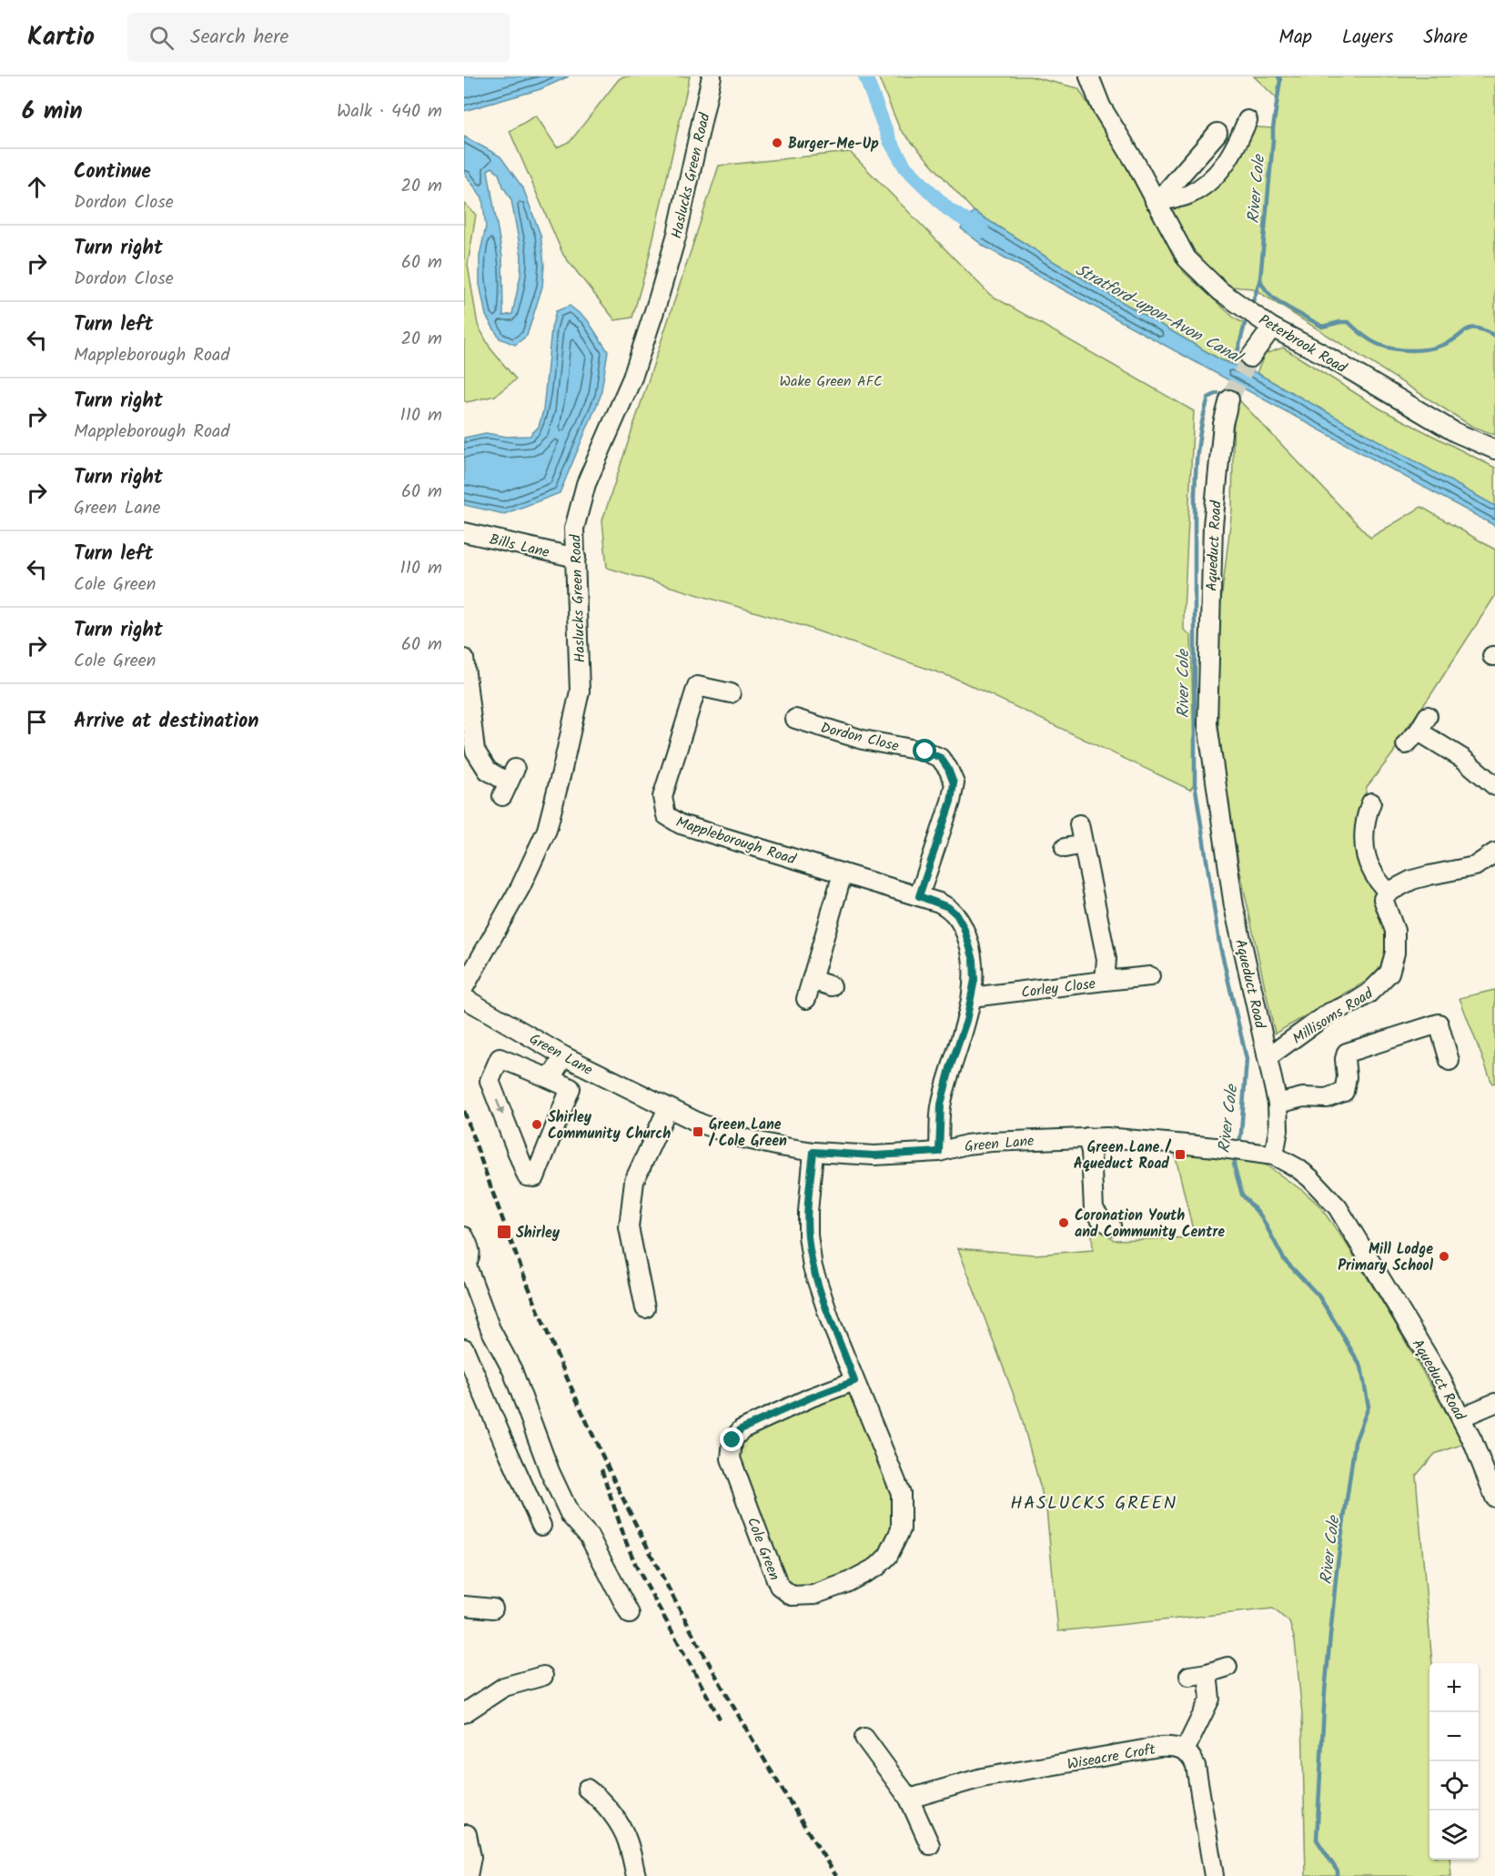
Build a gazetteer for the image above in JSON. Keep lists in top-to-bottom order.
{
  "streets": {
    "street": [
      "Haslucks Green Road",
      "Peterbrook Road",
      "Bills Lane",
      "Aqueduct Road",
      "Dordon Close",
      "Mappleborough Road",
      "Corley Close",
      "Millisoms Road",
      "Green Lane",
      "Cole Green",
      "Wiseacre Croft"
    ]
  },
  "crossings": [
    ["Haslucks Green Road", "Bills Lane"],
    ["Aqueduct Road", "Millisoms Road"],
    ["Aqueduct Road", "Green Lane"],
    ["Dordon Close", "Mappleborough Road"],
    ["Mappleborough Road", "Corley Close"],
    ["Mappleborough Road", "Green Lane"],
    ["Green Lane", "Cole Green"]
  ],
  "districts": ["HASLUCKS GREEN"],
  "water": ["River Cole", "Stratford-upon-Avon Canal"],
  "parks": ["Wake Green AFC"],
  "places": {
    "other": [
      "Burger-Me-Up",
      "Shirley Community Church",
      "Coronation Youth and Community Centre",
      "Mill Lodge Primary School"
    ],
    "transit": ["Green Lane / Cole Green", "Green Lane / Aqueduct Road", "Shirley"]
  },
  "page": {
    "header": "Kartio",
    "search": "Search here",
    "nav": ["Map", "Layers", "Share"],
    "heading": ["6 min", "Walk · 440 m"],
    "list": [
      ["Continue", "Dordon Close", "20 m"],
      ["Turn right", "Dordon Close", "60 m"],
      ["Turn left", "Mappleborough Road", "20 m"],
      ["Turn right", "Mappleborough Road", "110 m"],
      ["Turn right", "Green Lane", "60 m"],
      ["Turn left", "Cole Green", "110 m"],
      ["Turn right", "Cole Green", "60 m"],
      "Arrive at destination"
    ],
    "map_buttons": ["+", "−"]
  }
}
